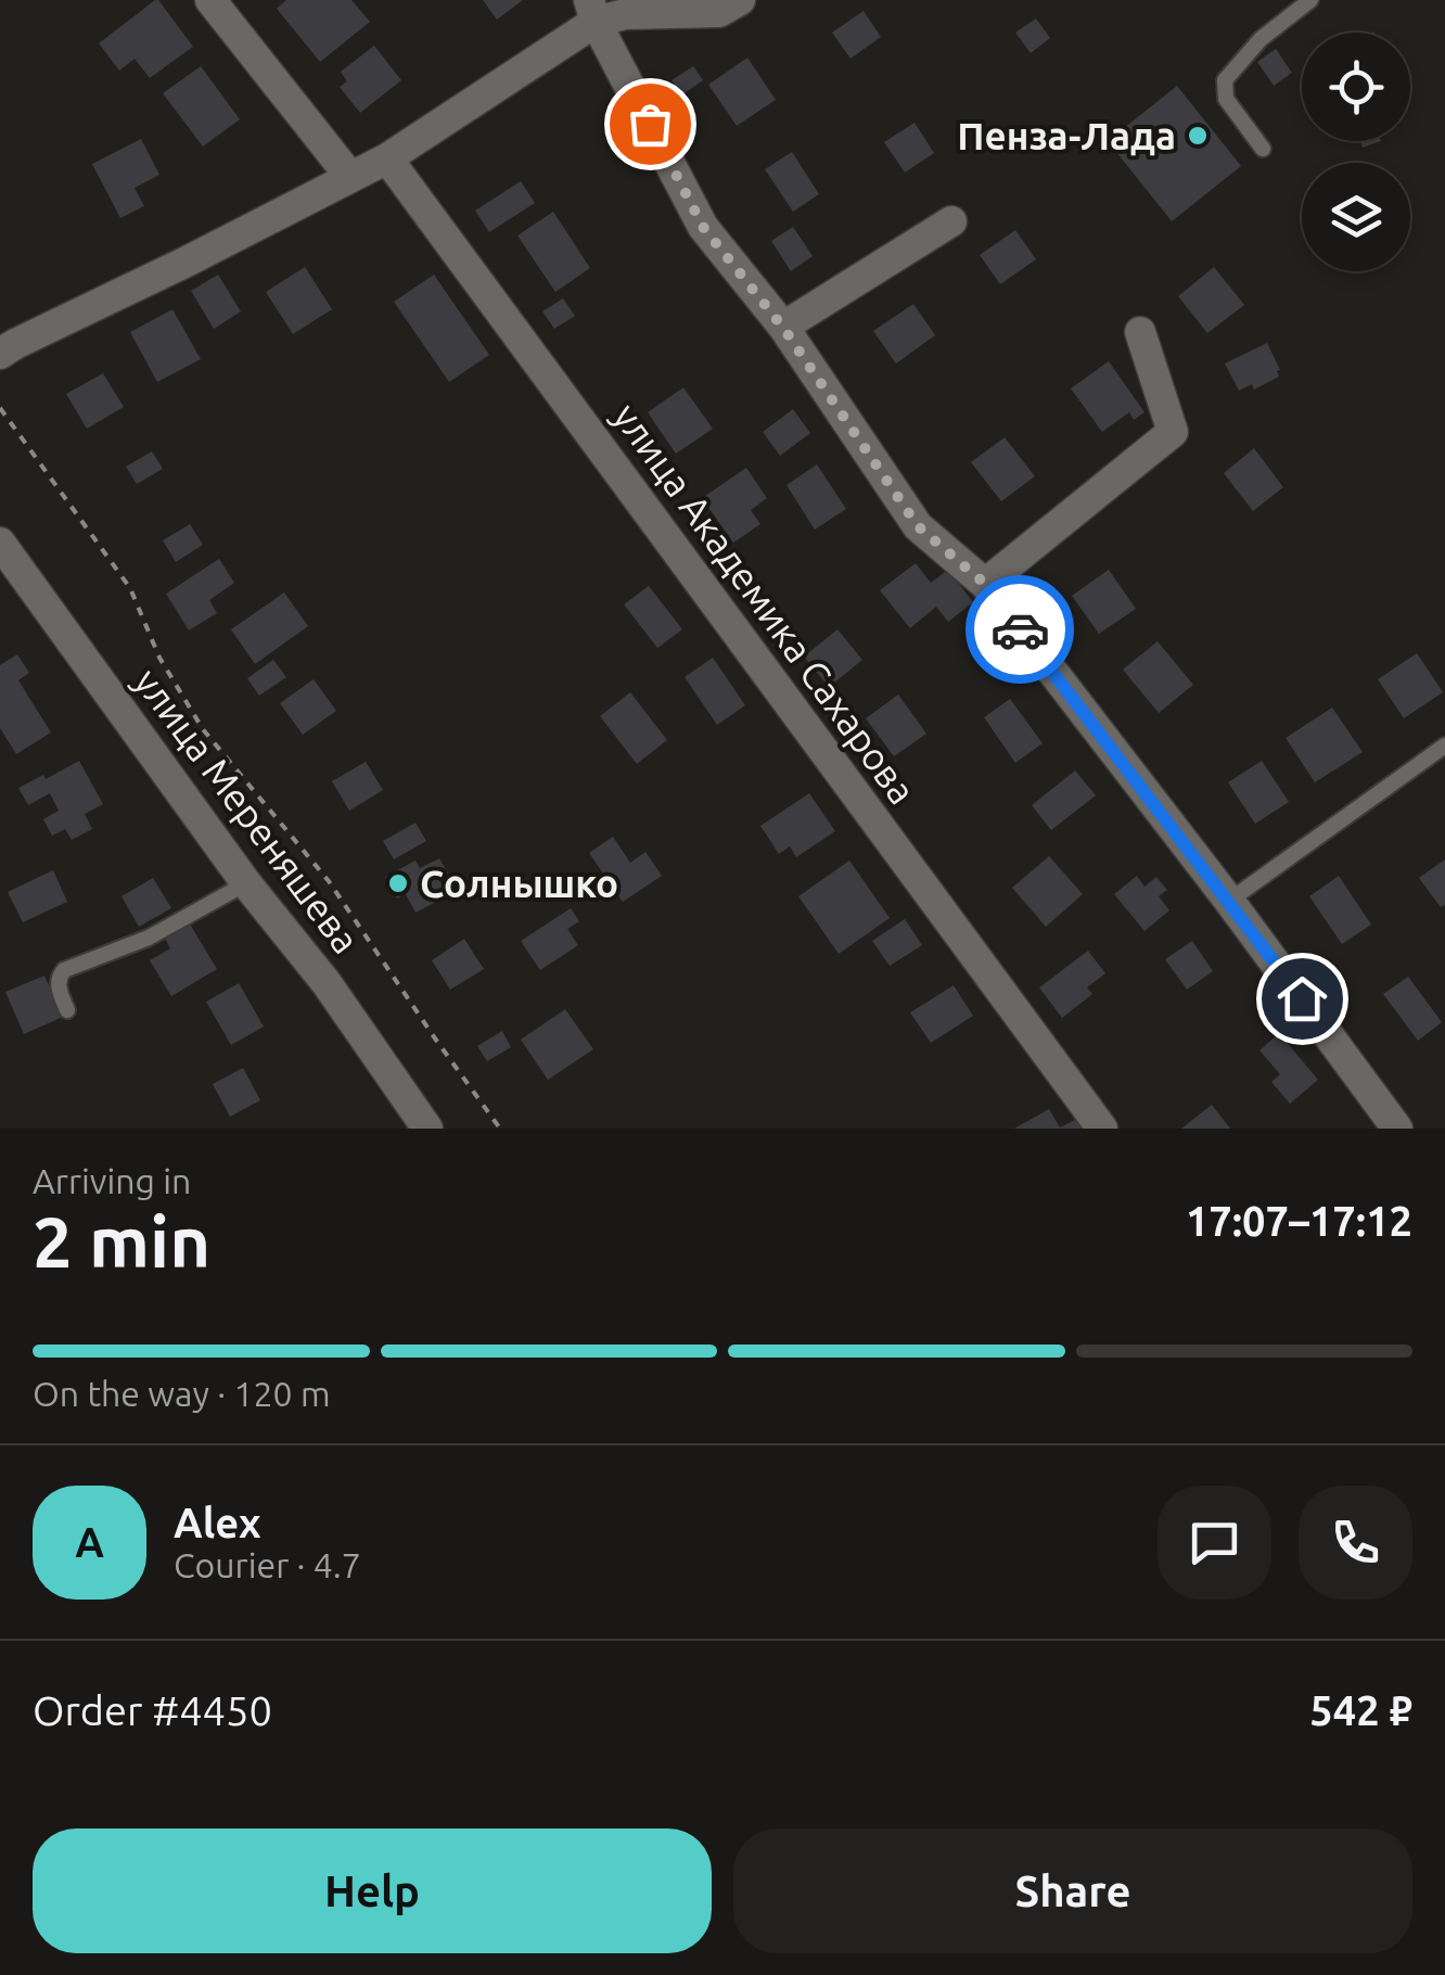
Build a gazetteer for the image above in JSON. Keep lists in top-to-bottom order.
{
  "streets": {
    "street": ["улица Академика Сахарова", "улица Мереняшева"]
  },
  "places": ["Пенза-Лада", "Солнышко"],
  "page": {
    "heading": ["2 min", "Arriving in", "17:07–17:12"],
    "panel": [
      "Alex",
      "Courier · 4.7",
      "Order #4450",
      "542 ₽"
    ],
    "bar": "On the way · 120 m",
    "round": "A",
    "buttons": ["Help", "Share"]
  }
}
